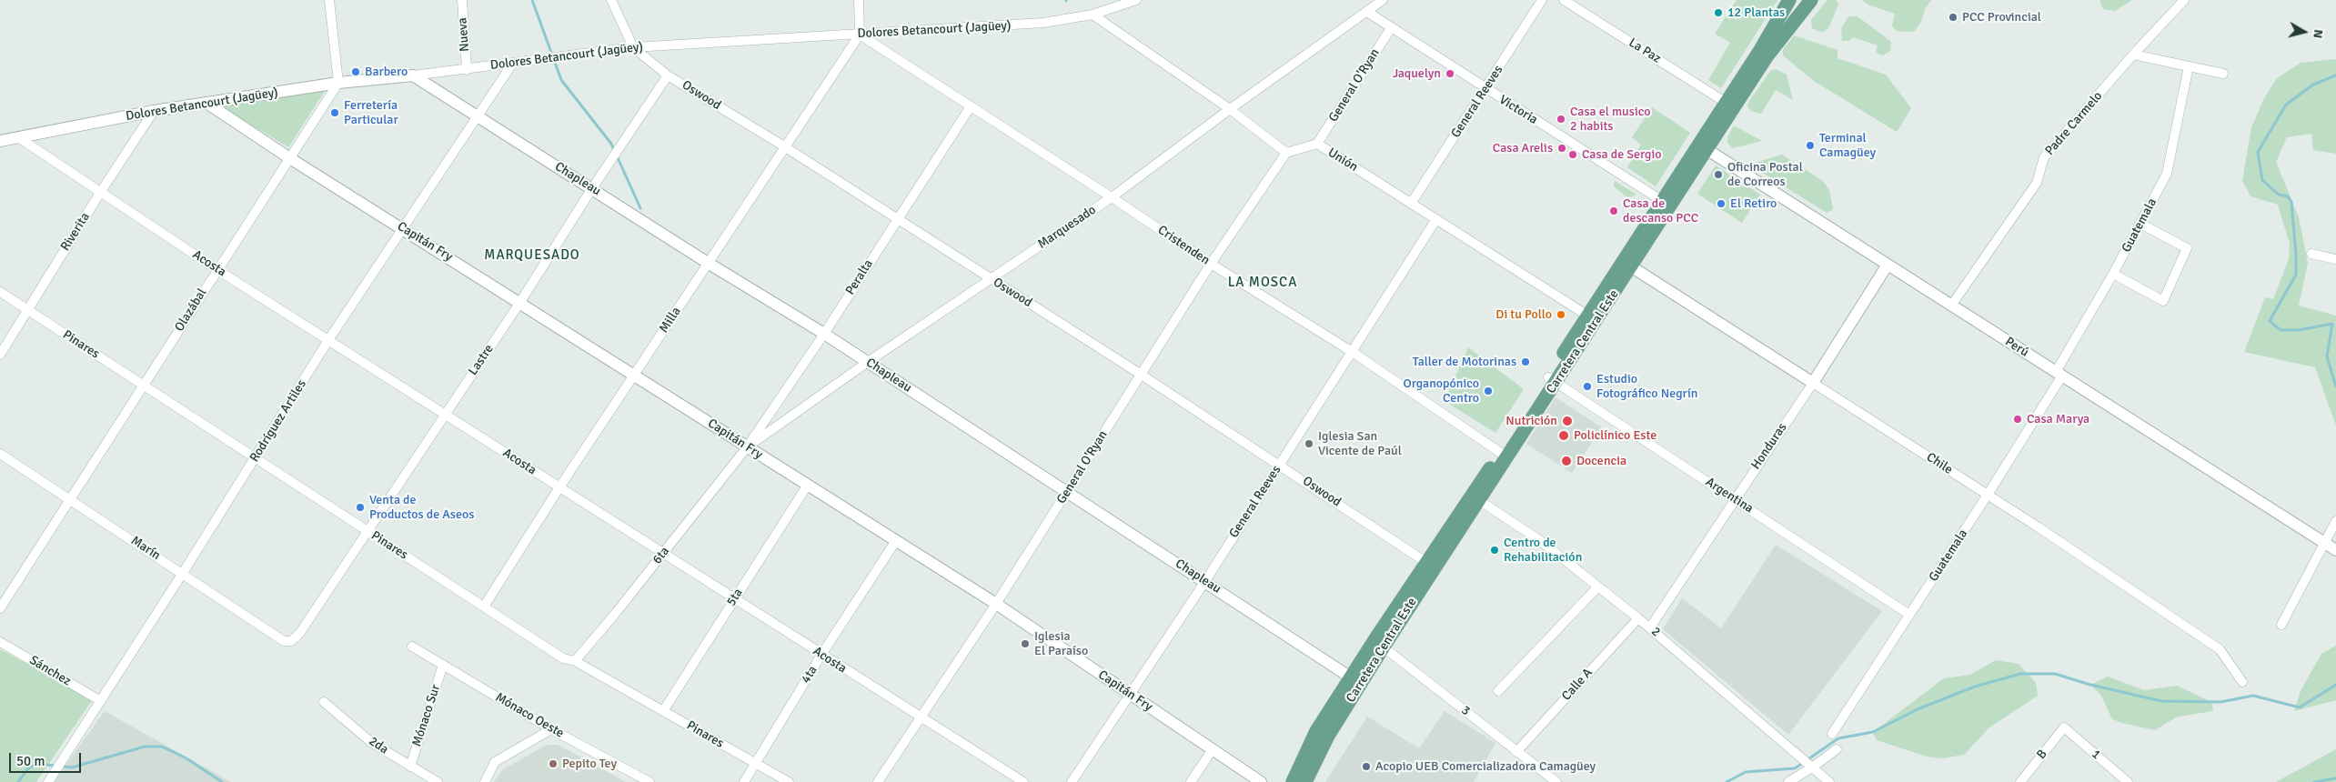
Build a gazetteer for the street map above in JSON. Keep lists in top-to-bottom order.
{
  "streets": {
    "main road": ["Carretera Central Este"],
    "street": [
      "Dolores Betancourt (Jagüey)",
      "Nueva",
      "La Paz",
      "General O'Ryan",
      "Oswood",
      "General Reeves",
      "Victoria",
      "Padre Carmelo",
      "Unión",
      "Chapleau",
      "Guatemala",
      "Marquesado",
      "Riverita",
      "Capitán Fry",
      "Cristenden",
      "Acosta",
      "Peralta",
      "Olazábal",
      "Milla",
      "Pinares",
      "Perú",
      "Lastre",
      "Rodríguez Artiles",
      "Honduras",
      "Chile",
      "Argentina",
      "Marín",
      "6ta",
      "5ta",
      "2",
      "Sánchez",
      "4ta",
      "Calle A",
      "3",
      "Mónaco Sur",
      "Mónaco Oeste",
      "2da",
      "B",
      "1"
    ]
  },
  "crossings": [
    ["Dolores Betancourt (Jagüey)", "Nueva"],
    ["Dolores Betancourt (Jagüey)", "Oswood"],
    ["Dolores Betancourt (Jagüey)", "Chapleau"],
    ["Dolores Betancourt (Jagüey)", "Riverita"],
    ["Dolores Betancourt (Jagüey)", "Capitán Fry"],
    ["Dolores Betancourt (Jagüey)", "Cristenden"],
    ["Dolores Betancourt (Jagüey)", "Acosta"],
    ["Dolores Betancourt (Jagüey)", "Olazábal"],
    ["Dolores Betancourt (Jagüey)", "Milla"],
    ["Dolores Betancourt (Jagüey)", "Rodríguez Artiles"],
    ["La Paz", "Carretera Central Este"],
    ["General O'Ryan", "Oswood"],
    ["General O'Ryan", "Victoria"],
    ["General O'Ryan", "Unión"],
    ["General O'Ryan", "Chapleau"],
    ["General O'Ryan", "Capitán Fry"],
    ["General O'Ryan", "Cristenden"],
    ["General O'Ryan", "Acosta"],
    ["Oswood", "General Reeves"],
    ["Oswood", "Marquesado"],
    ["Oswood", "Peralta"],
    ["Oswood", "Milla"],
    ["Oswood", "Carretera Central Este"],
    ["Oswood", "Lastre"],
    ["General Reeves", "Victoria"],
    ["General Reeves", "Unión"],
    ["General Reeves", "Chapleau"],
    ["General Reeves", "Capitán Fry"],
    ["General Reeves", "Cristenden"],
    ["Victoria", "Marquesado"],
    ["Victoria", "Carretera Central Este"],
    ["Padre Carmelo", "Perú"],
    ["Unión", "Carretera Central Este"],
    ["Chapleau", "Marquesado"],
    ["Chapleau", "Peralta"],
    ["Chapleau", "Milla"],
    ["Chapleau", "Carretera Central Este"],
    ["Chapleau", "Lastre"],
    ["Chapleau", "Rodríguez Artiles"],
    ["Guatemala", "Perú"],
    ["Guatemala", "Chile"],
    ["Guatemala", "Argentina"],
    ["Marquesado", "Capitán Fry"],
    ["Marquesado", "Cristenden"],
    ["Marquesado", "Peralta"],
    ["Marquesado", "6ta"],
    ["Riverita", "Acosta"],
    ["Riverita", "Pinares"],
    ["Capitán Fry", "Peralta"],
    ["Capitán Fry", "Olazábal"],
    ["Capitán Fry", "Milla"],
    ["Capitán Fry", "Lastre"],
    ["Capitán Fry", "Rodríguez Artiles"],
    ["Capitán Fry", "6ta"],
    ["Capitán Fry", "5ta"],
    ["Capitán Fry", "4ta"],
    ["Cristenden", "Peralta"],
    ["Cristenden", "Milla"],
    ["Cristenden", "Carretera Central Este"],
    ["Acosta", "Olazábal"],
    ["Acosta", "Milla"],
    ["Acosta", "Lastre"],
    ["Acosta", "Rodríguez Artiles"],
    ["Acosta", "6ta"],
    ["Acosta", "5ta"],
    ["Acosta", "4ta"],
    ["Peralta", "6ta"],
    ["Olazábal", "Pinares"],
    ["Olazábal", "Marín"],
    ["Milla", "Pinares"],
    ["Carretera Central Este", "Perú"],
    ["Carretera Central Este", "Chile"],
    ["Carretera Central Este", "Argentina"],
    ["Carretera Central Este", "2"],
    ["Carretera Central Este", "3"],
    ["Pinares", "Lastre"],
    ["Pinares", "Rodríguez Artiles"],
    ["Pinares", "6ta"],
    ["Pinares", "5ta"],
    ["Pinares", "4ta"],
    ["Perú", "Honduras"],
    ["Lastre", "Marín"],
    ["Rodríguez Artiles", "Marín"],
    ["Rodríguez Artiles", "Sánchez"],
    ["Honduras", "Chile"],
    ["Honduras", "Argentina"],
    ["Honduras", "2"],
    ["2", "Calle A"],
    ["Calle A", "3"],
    ["Mónaco Sur", "Mónaco Oeste"],
    ["Mónaco Sur", "2da"],
    ["B", "1"]
  ],
  "districts": ["MARQUESADO", "LA MOSCA"],
  "places": [
    "12 Plantas",
    "PCC Provincial",
    "Barbero",
    "Jaquelyn",
    "Ferretería Particular",
    "Casa el musico 2 habits",
    "Terminal Camagüey",
    "Casa Arelis",
    "Casa de Sergio",
    "Oficina Postal de Correos",
    "El Retiro",
    "Casa de descanso PCC",
    "Di tu Pollo",
    "Taller de Motorinas",
    "Estudio Fotográfico Negrín",
    "Organopónico Centro",
    "Casa Marya",
    "Nutrición",
    "Policlínico Este",
    "Iglesia San Vicente de Paúl",
    "Docencia",
    "Venta de Productos de Aseos",
    "Centro de Rehabilitación",
    "Iglesia El Paraíso",
    "Pepito Tey",
    "Acopio UEB Comercializadora Camagüey"
  ],
  "scale_bar": "50 m",
  "north": "right"
}
